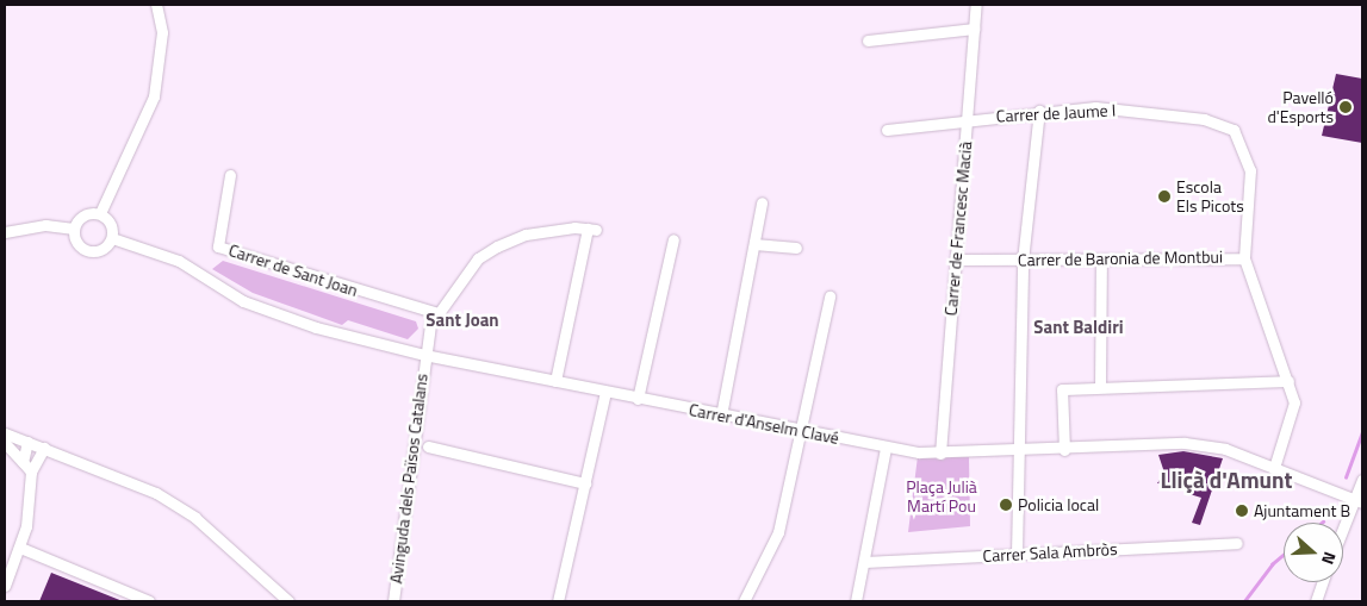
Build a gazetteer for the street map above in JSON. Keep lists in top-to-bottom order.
{
  "streets": {
    "street": [
      "Carrer de Jaume I",
      "Carrer de Francesc Macià",
      "Carrer de Baronia de Montbui",
      "Carrer de Sant Joan",
      "Carrer d'Anselm Clavé",
      "Avinguda dels Països Catalans",
      "Carrer Sala Ambròs"
    ]
  },
  "crossings": [
    ["Carrer de Jaume I", "Carrer de Francesc Macià"],
    ["Carrer de Jaume I", "Carrer de Baronia de Montbui"],
    ["Carrer de Francesc Macià", "Carrer de Baronia de Montbui"],
    ["Carrer de Francesc Macià", "Carrer d'Anselm Clavé"],
    ["Carrer de Baronia de Montbui", "Carrer d'Anselm Clavé"],
    ["Carrer de Sant Joan", "Avinguda dels Països Catalans"],
    ["Carrer d'Anselm Clavé", "Avinguda dels Països Catalans"]
  ],
  "districts": ["Sant Joan", "Sant Baldiri", "Lliçà d'Amunt"],
  "parks": ["Plaça Julià Martí Pou"],
  "places": [
    "Pavelló d'Esports",
    "Escola Els Picots",
    "Policia local",
    "Ajuntament B"
  ],
  "north": "right"
}
